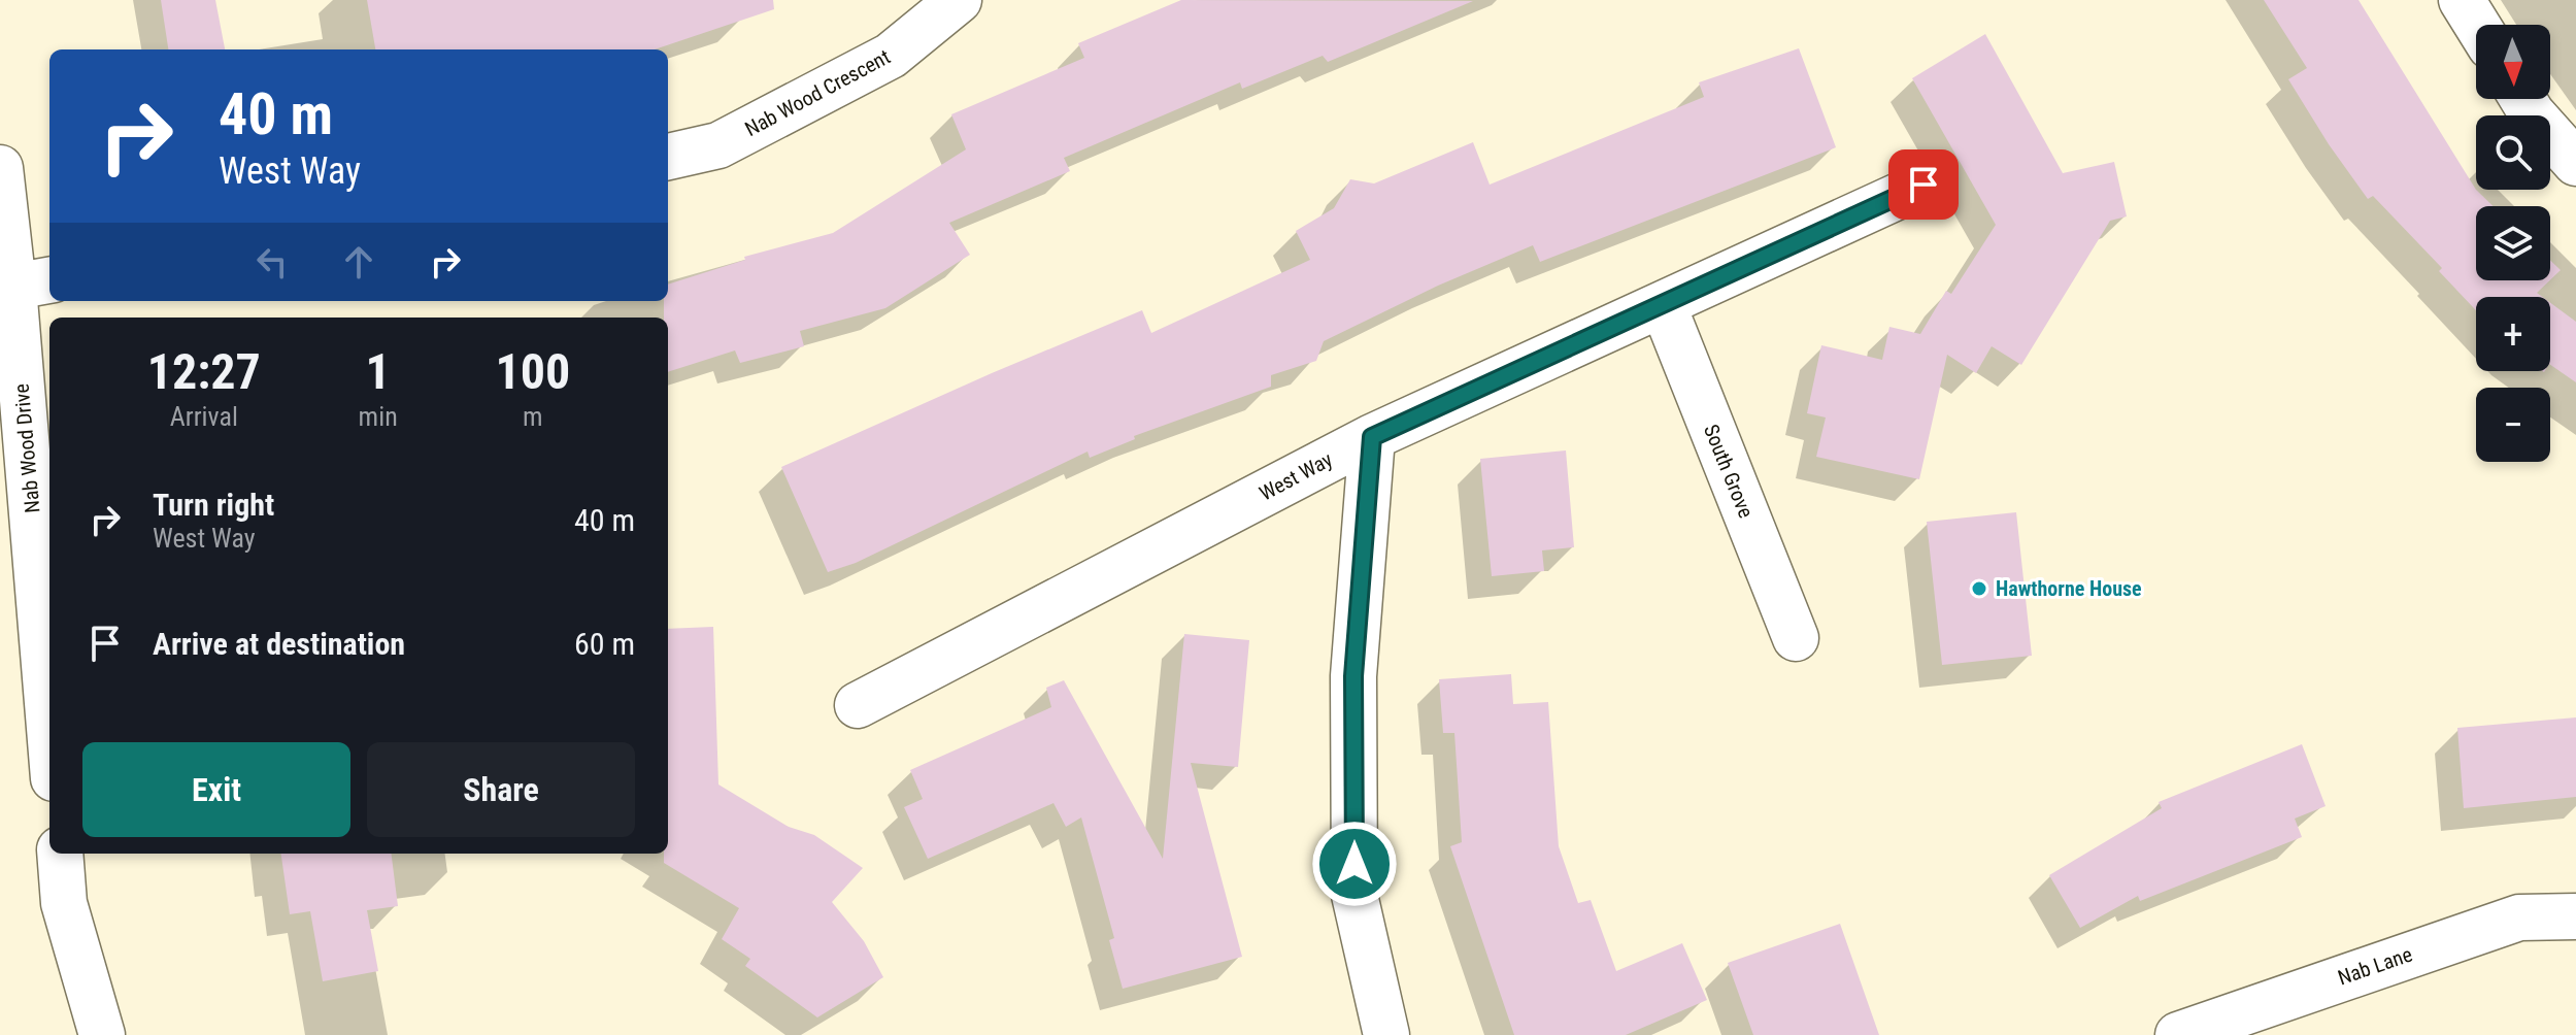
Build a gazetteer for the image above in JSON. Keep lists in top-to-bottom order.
{
  "streets": {
    "street": [
      "Nab Wood Crescent",
      "Nab Wood Drive",
      "South Grove",
      "West Way",
      "Nab Lane"
    ]
  },
  "crossings": [
    ["South Grove", "West Way"]
  ],
  "places": ["Hawthorne House"],
  "north": "bottom",
  "page": {
    "map_buttons": ["+", "−"],
    "turn": ["40 m", "West Way"],
    "eta": [
      "12:27",
      "Arrival",
      "1",
      "min",
      "100",
      "m"
    ],
    "list": [
      {
        "name": "Turn right",
        "note": "West Way",
        "value": "40 m"
      },
      {
        "name": "Arrive at destination",
        "value": "60 m"
      }
    ],
    "buttons": ["Exit", "Share"]
  }
}
